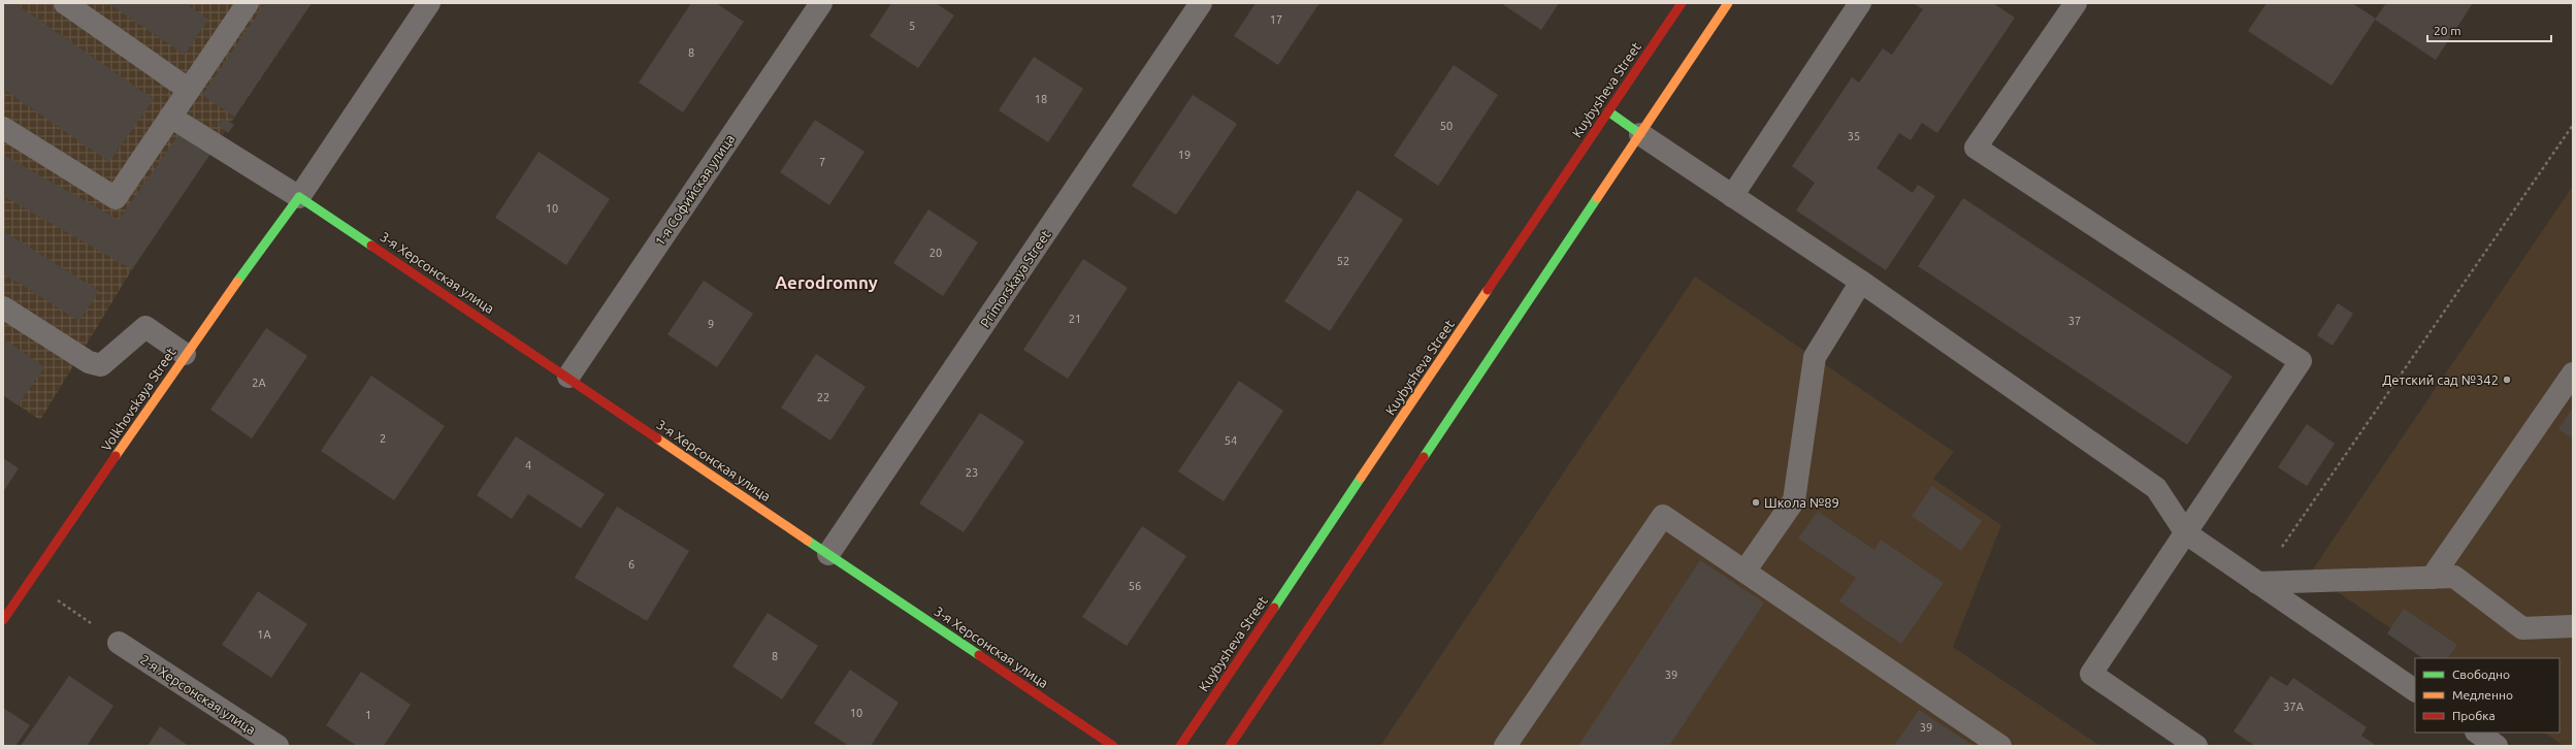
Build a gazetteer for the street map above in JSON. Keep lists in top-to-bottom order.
{
  "streets": {
    "main road": ["Kuybysheva Street", "3-я Херсонская улица", "Volkhovskaya Street"],
    "street": ["1-я Софийская улица", "Primorskaya Street", "2-я Херсонская улица"]
  },
  "crossings": [
    ["1-я Софийская улица", "3-я Херсонская улица"],
    ["3-я Херсонская улица", "Primorskaya Street"],
    ["3-я Херсонская улица", "Volkhovskaya Street"]
  ],
  "districts": ["Aerodromny"],
  "places": ["Детский сад №342", "Школа №89"],
  "house_numbers": [
    "17",
    "5",
    "8",
    "18",
    "50",
    "35",
    "19",
    "7",
    "10",
    "20",
    "52",
    "21",
    "37",
    "9",
    "2А",
    "22",
    "2",
    "54",
    "4",
    "23",
    "6",
    "56",
    "1А",
    "8",
    "39",
    "37А",
    "10",
    "1",
    "39"
  ],
  "legend": ["Свободно", "Медленно", "Пробка"],
  "scale_bar": "20 m"
}
